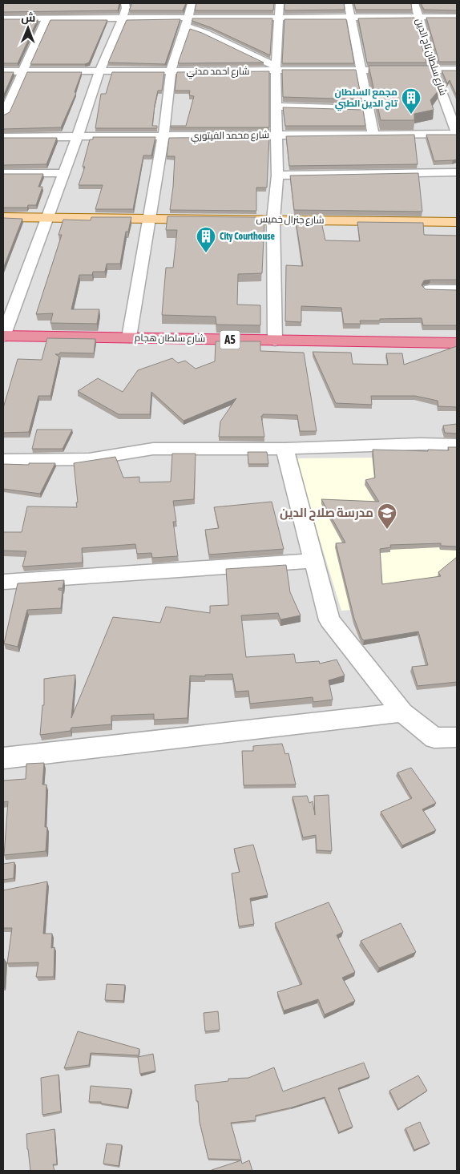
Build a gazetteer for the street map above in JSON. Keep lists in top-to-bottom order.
{
  "streets": {
    "highway": ["شارع سلطان هجام", "A5"],
    "main road": ["شارع جنرال خميس"],
    "street": ["شارع سلطان تاج الدين", "شارع احمد مدني", "شارع محمد الفيتوري"]
  },
  "crossings": [
    ["شارع سلطان تاج الدين", "شارع احمد مدني"],
    ["شارع سلطان تاج الدين", "شارع محمد الفيتوري"]
  ],
  "places": {
    "building": ["مجمع السلطان تاج الدين الطبي", "City Courthouse"],
    "school or university": ["مدرسة صلاح الدين"]
  },
  "north": "top"
}
